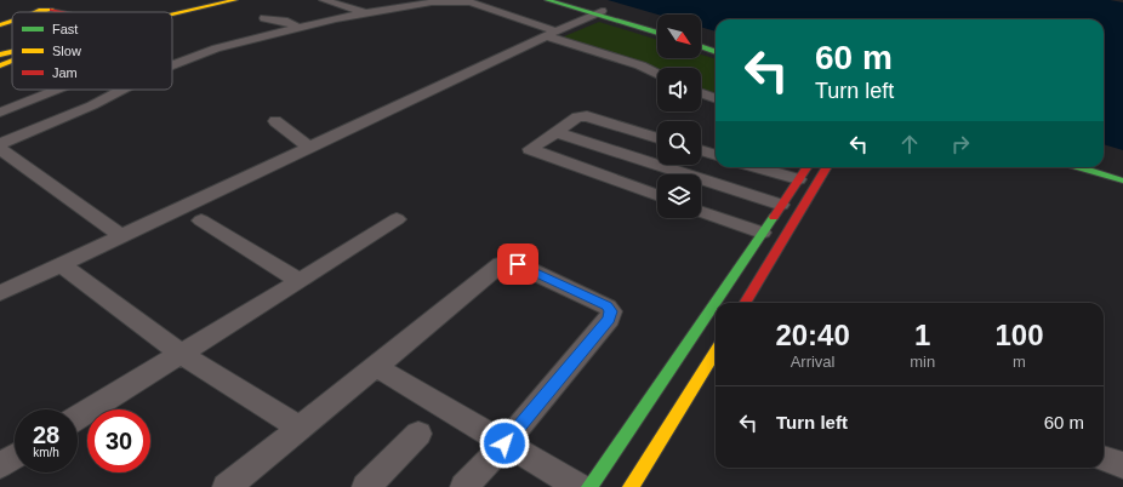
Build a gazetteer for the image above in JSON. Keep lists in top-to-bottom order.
{
  "legend": ["Fast", "Slow", "Jam"],
  "north": "bottom right",
  "page": {
    "turn": ["60 m", "Turn left"],
    "eta": [
      "20:40",
      "Arrival",
      "1",
      "min",
      "100",
      "m"
    ],
    "list": [
      {
        "name": "Turn left",
        "value": "60 m"
      }
    ],
    "speed": "28 km/h",
    "limit": "30"
  }
}
